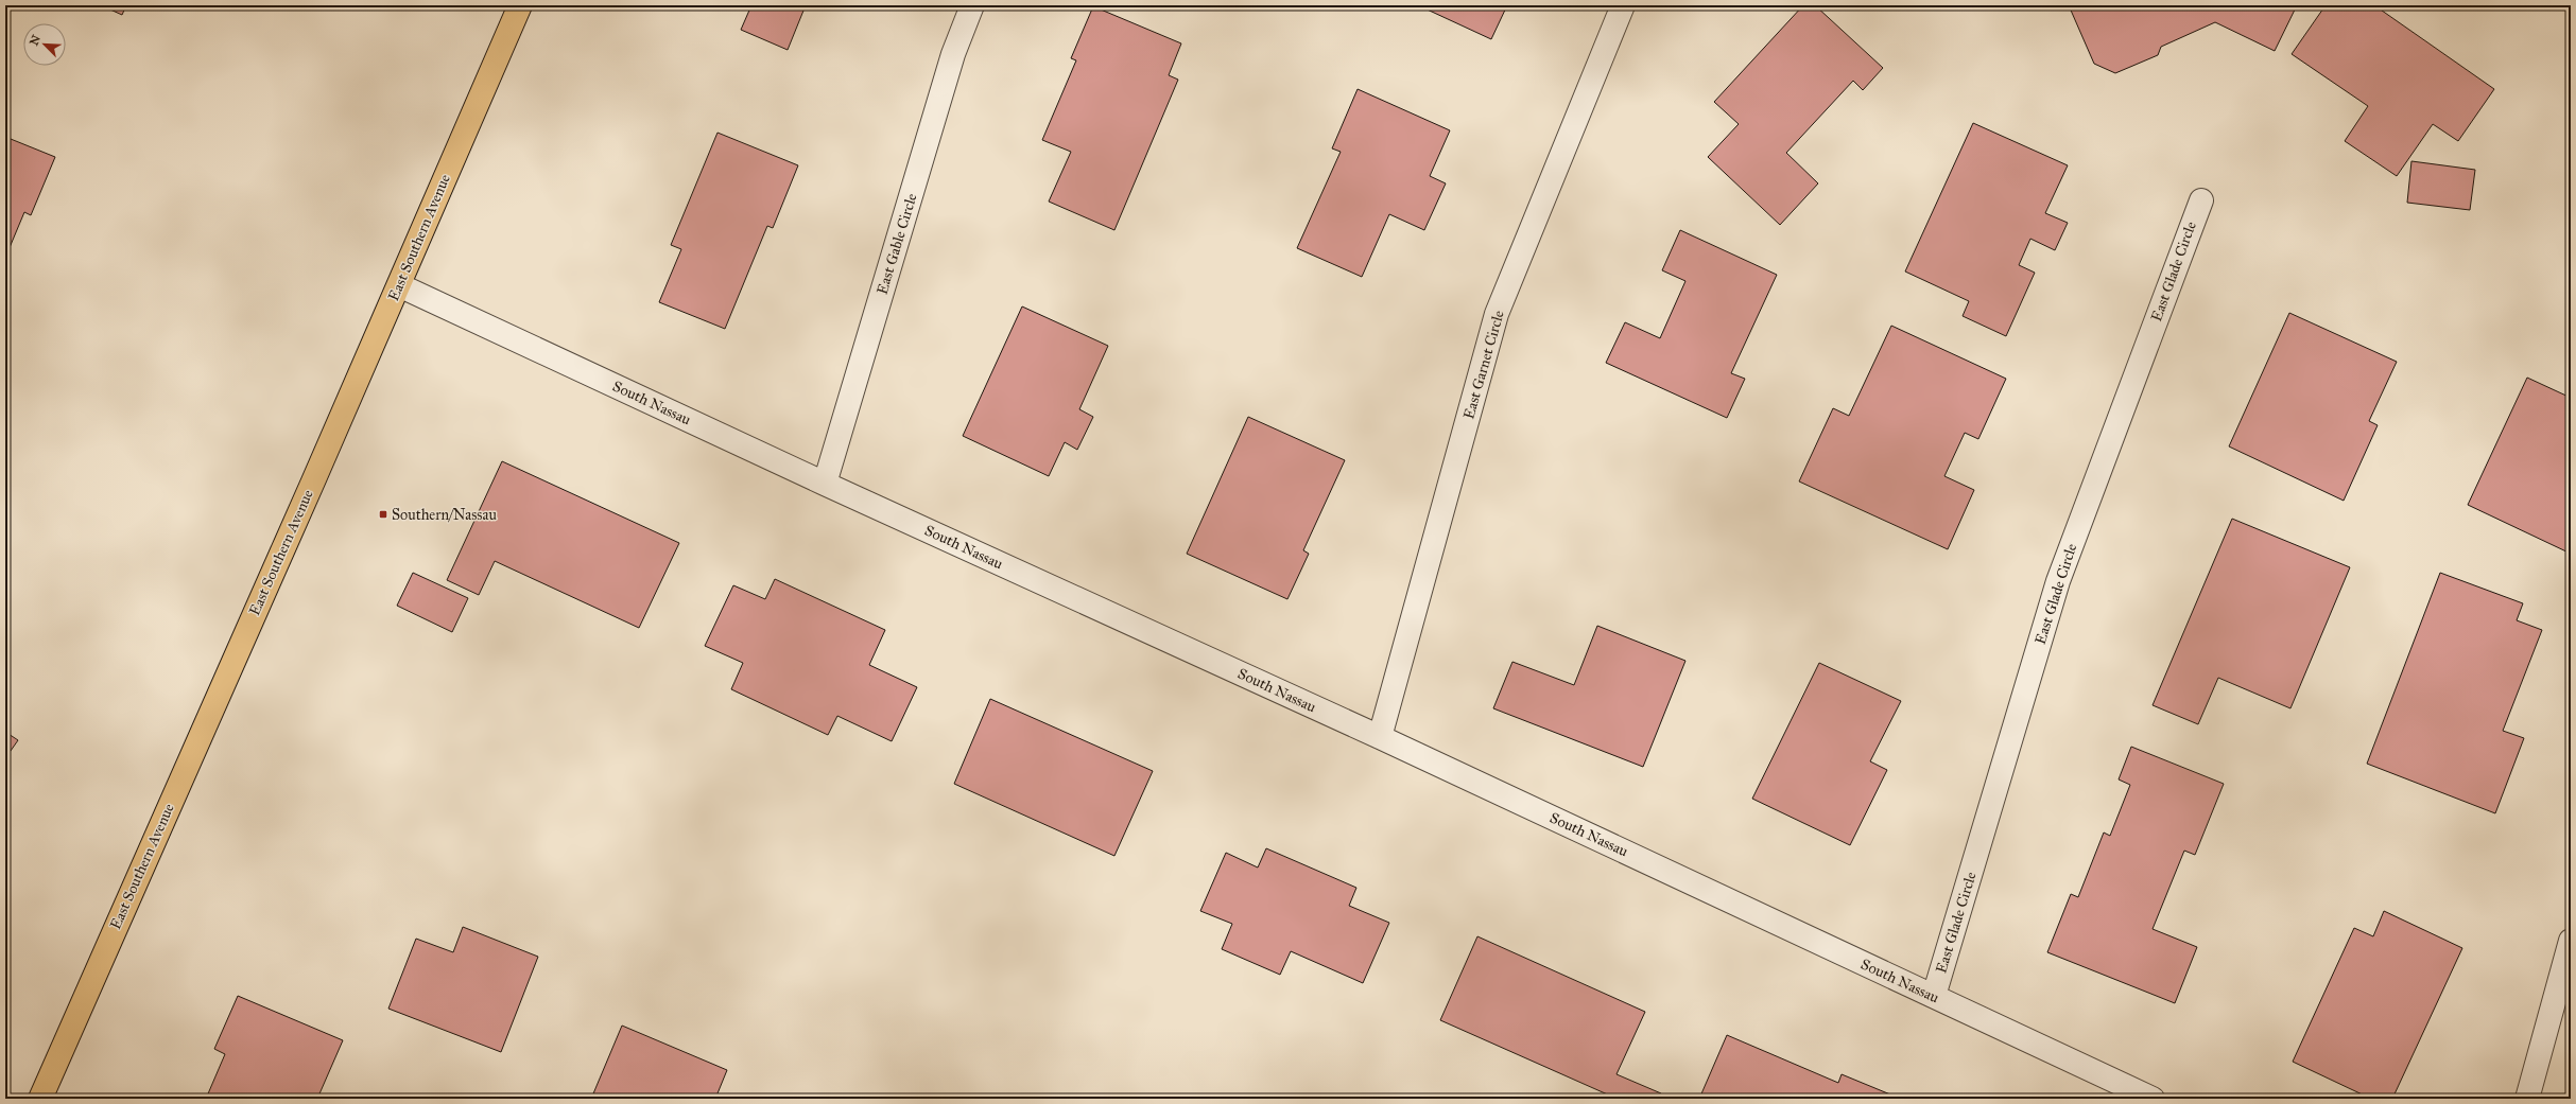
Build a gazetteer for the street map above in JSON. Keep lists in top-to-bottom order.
{
  "streets": {
    "main road": ["East Southern Avenue"],
    "street": [
      "East Gable Circle",
      "East Glade Circle",
      "East Garnet Circle",
      "South Nassau"
    ]
  },
  "crossings": [
    ["East Southern Avenue", "South Nassau"],
    ["East Gable Circle", "South Nassau"],
    ["East Glade Circle", "South Nassau"],
    ["East Garnet Circle", "South Nassau"]
  ],
  "places": {
    "transit": ["Southern/Nassau"]
  },
  "north": "top left"
}
